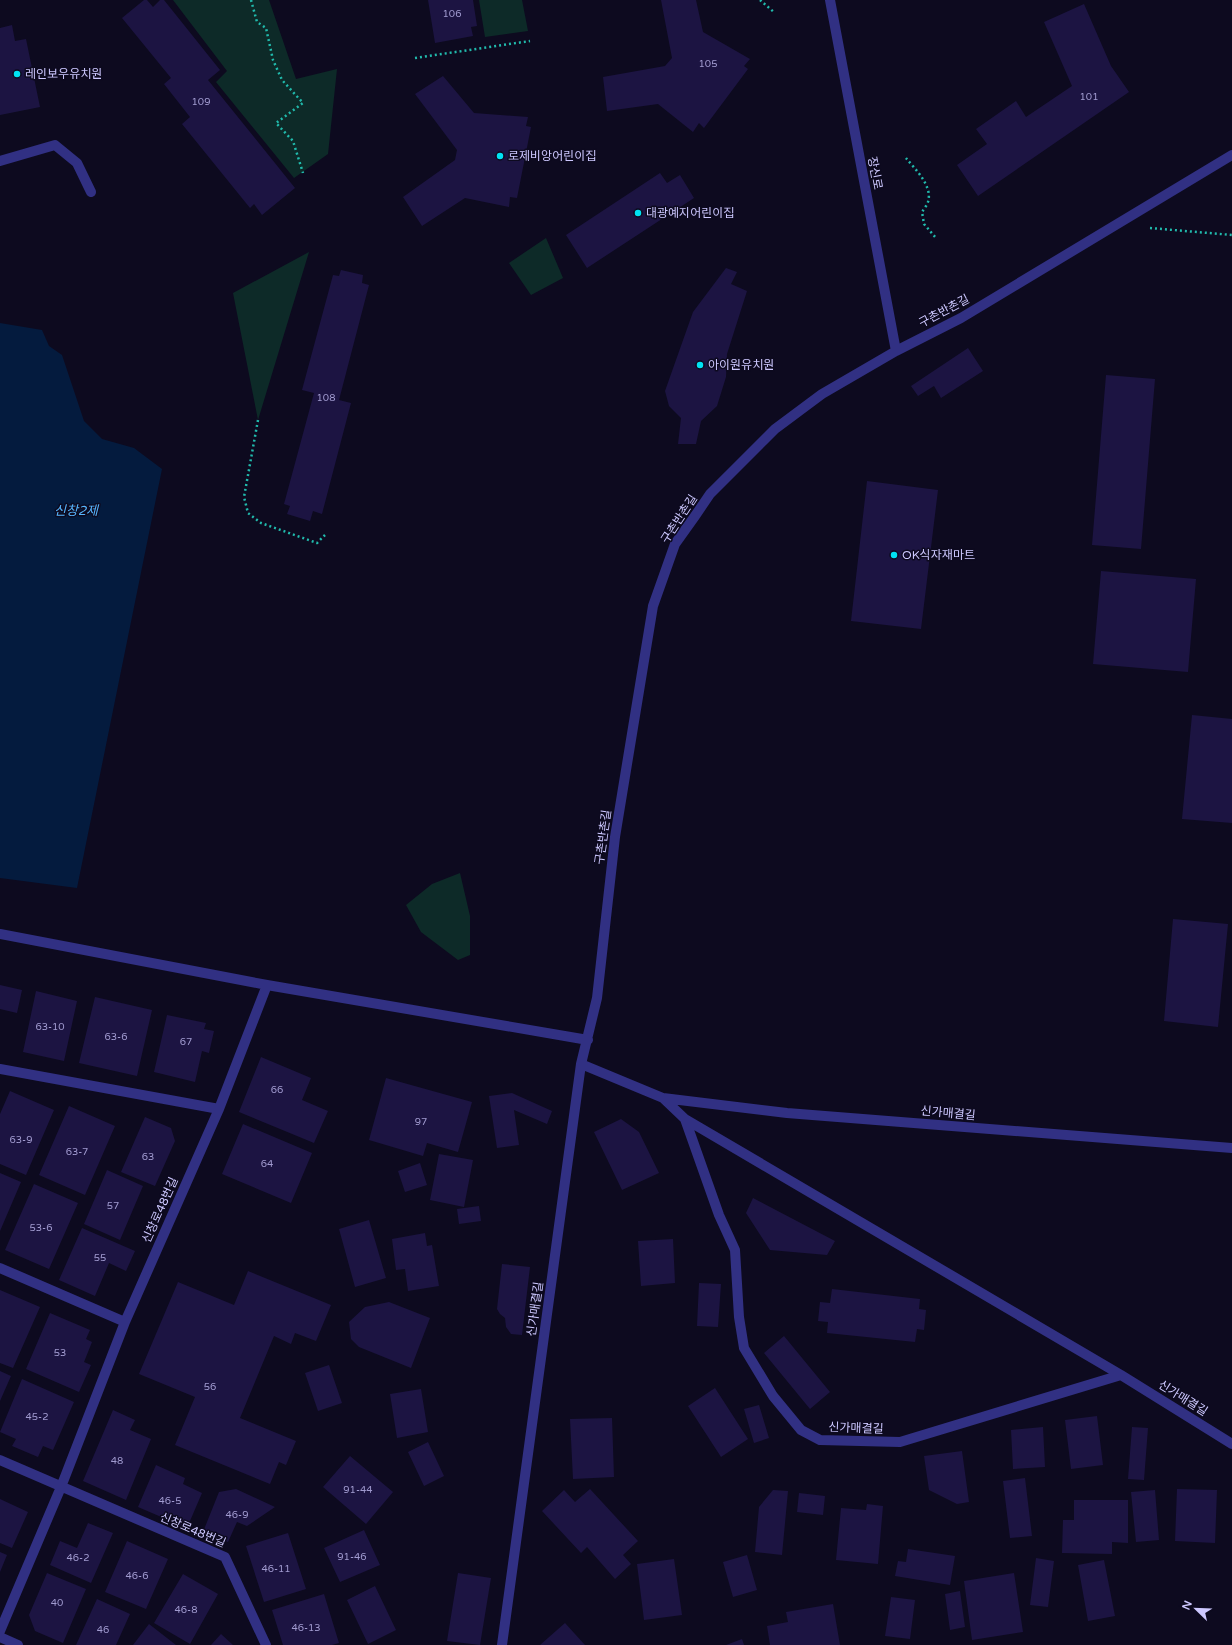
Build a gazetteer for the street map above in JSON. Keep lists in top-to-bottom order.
{
  "streets": {
    "street": [
      "장신로",
      "구촌반촌길",
      "신가매결길",
      "신창로48번길"
    ]
  },
  "crossings": [
    ["장신로", "구촌반촌길"],
    ["구촌반촌길", "신가매결길"]
  ],
  "water": ["신창2제"],
  "places": [
    "레인보우유치원",
    "로제비앙어린이집",
    "대광예지어린이집",
    "아이원유치원",
    "OK식자재마트"
  ],
  "house_numbers": [
    "106",
    "105",
    "101",
    "109",
    "108",
    "63-10",
    "63-6",
    "67",
    "66",
    "97",
    "63-9",
    "63-7",
    "63",
    "64",
    "57",
    "53-6",
    "55",
    "53",
    "56",
    "45-2",
    "48",
    "91-44",
    "46-5",
    "46-9",
    "91-46",
    "46-2",
    "46-11",
    "46-6",
    "40",
    "46-8",
    "46-13",
    "46"
  ],
  "north": "top left"
}
